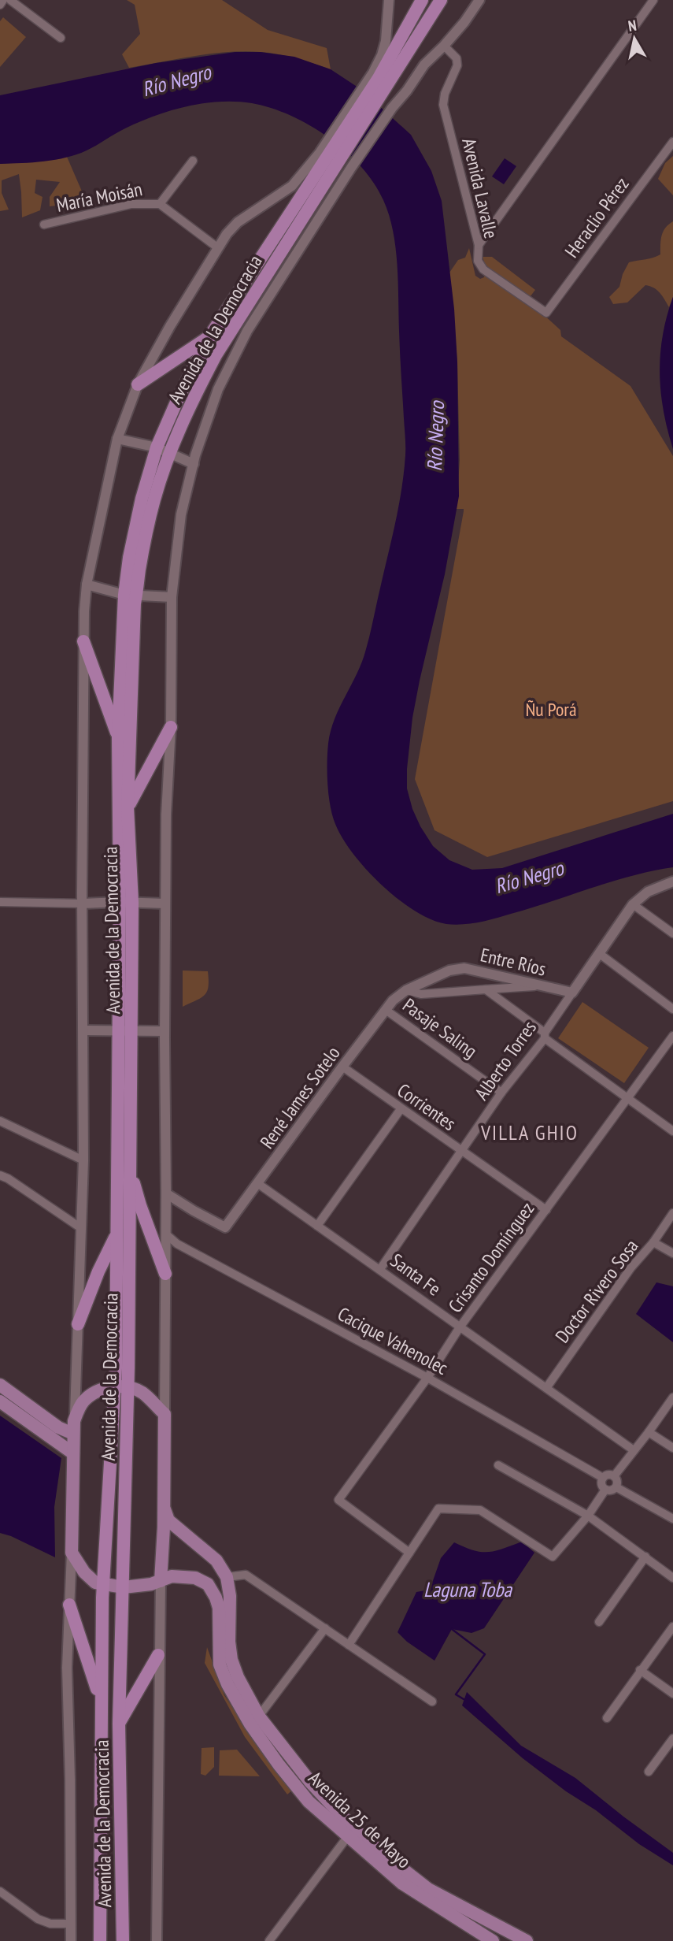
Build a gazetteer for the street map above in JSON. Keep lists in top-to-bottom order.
{
  "streets": {
    "highway": ["Avenida de la Democracia"],
    "main road": ["Avenida 25 de Mayo"],
    "street": [
      "Avenida Lavalle",
      "María Moisán",
      "Heraclio Pérez",
      "Entre Ríos",
      "Pasaje Saling",
      "Alberto Torres",
      "René James Sotelo",
      "Corrientes",
      "Crisanto Domínguez",
      "Santa Fe",
      "Doctor Rivero Sosa",
      "Cacique Vahenolec"
    ]
  },
  "crossings": [
    ["Avenida Lavalle", "Heraclio Pérez"],
    ["Avenida Lavalle", "Avenida de la Democracia"],
    ["Avenida de la Democracia", "René James Sotelo"],
    ["Avenida de la Democracia", "Cacique Vahenolec"],
    ["Avenida de la Democracia", "Avenida 25 de Mayo"],
    ["Entre Ríos", "Alberto Torres"],
    ["Entre Ríos", "René James Sotelo"],
    ["Entre Ríos", "Crisanto Domínguez"],
    ["Pasaje Saling", "Alberto Torres"],
    ["Pasaje Saling", "René James Sotelo"],
    ["Alberto Torres", "Corrientes"],
    ["Alberto Torres", "Santa Fe"],
    ["René James Sotelo", "Corrientes"],
    ["René James Sotelo", "Santa Fe"],
    ["Corrientes", "Crisanto Domínguez"],
    ["Crisanto Domínguez", "Santa Fe"],
    ["Crisanto Domínguez", "Cacique Vahenolec"],
    ["Santa Fe", "Doctor Rivero Sosa"]
  ],
  "districts": ["VILLA GHIO"],
  "water": ["Río Negro", "Laguna Toba"],
  "parks": ["Ñu Porá"],
  "north": "top"
}
